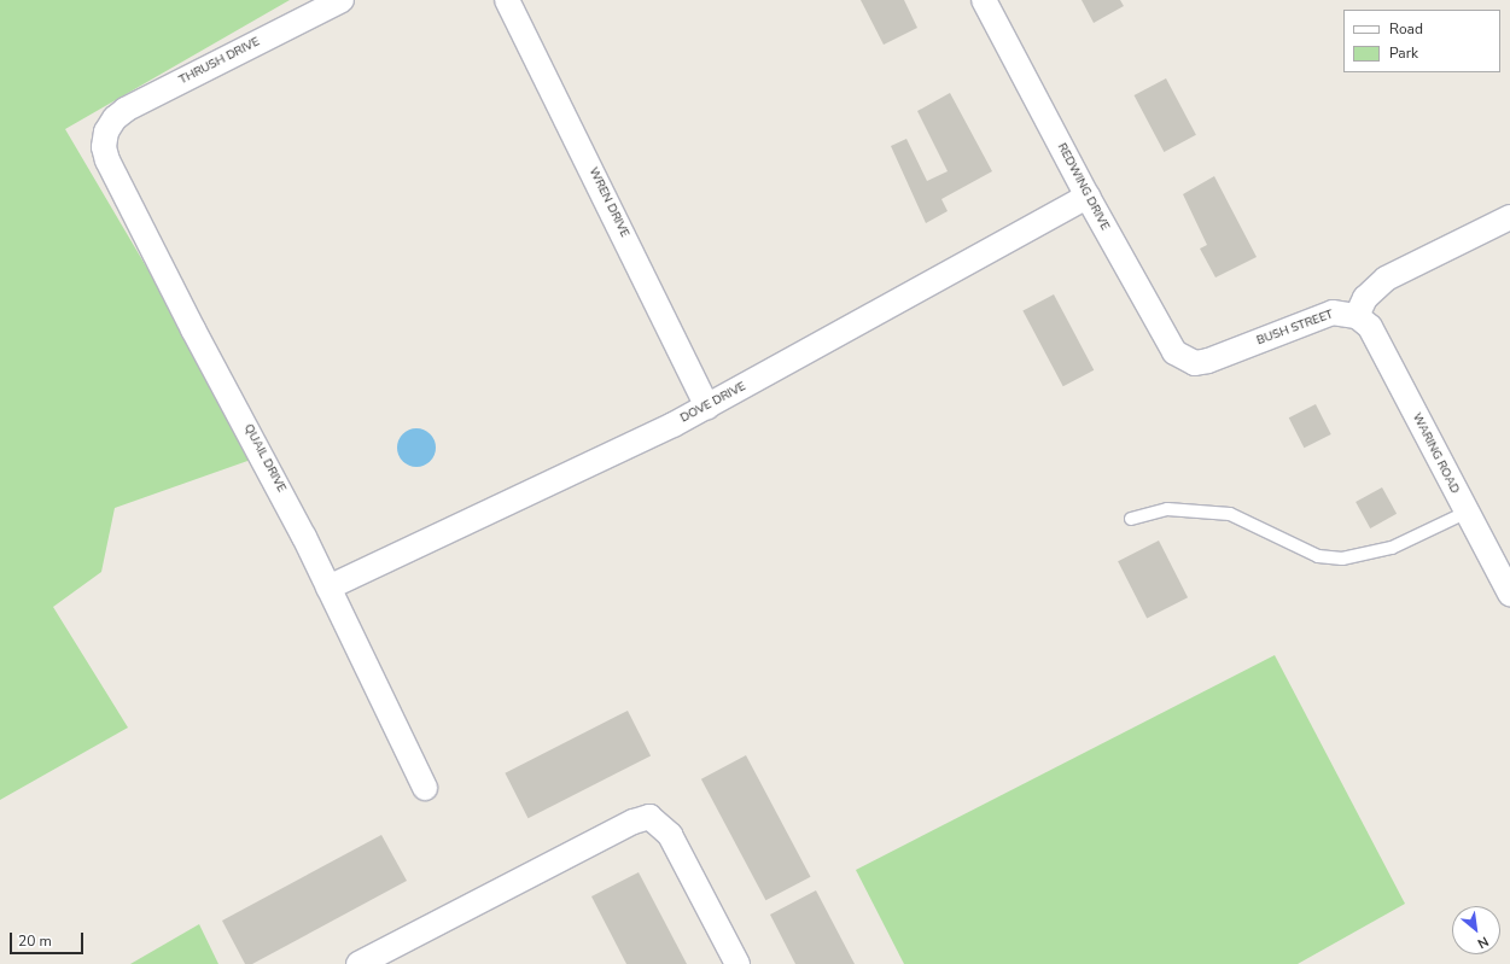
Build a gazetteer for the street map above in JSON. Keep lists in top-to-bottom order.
{
  "streets": {
    "street": [
      "THRUSH DRIVE",
      "REDWING DRIVE",
      "WREN DRIVE",
      "BUSH STREET",
      "DOVE DRIVE",
      "WARING ROAD",
      "QUAIL DRIVE"
    ]
  },
  "crossings": [
    ["THRUSH DRIVE", "QUAIL DRIVE"],
    ["REDWING DRIVE", "BUSH STREET"],
    ["REDWING DRIVE", "DOVE DRIVE"],
    ["WREN DRIVE", "DOVE DRIVE"],
    ["BUSH STREET", "WARING ROAD"],
    ["DOVE DRIVE", "QUAIL DRIVE"]
  ],
  "legend": ["Road", "Park"],
  "scale_bar": "20 m",
  "north": "bottom right"
}
